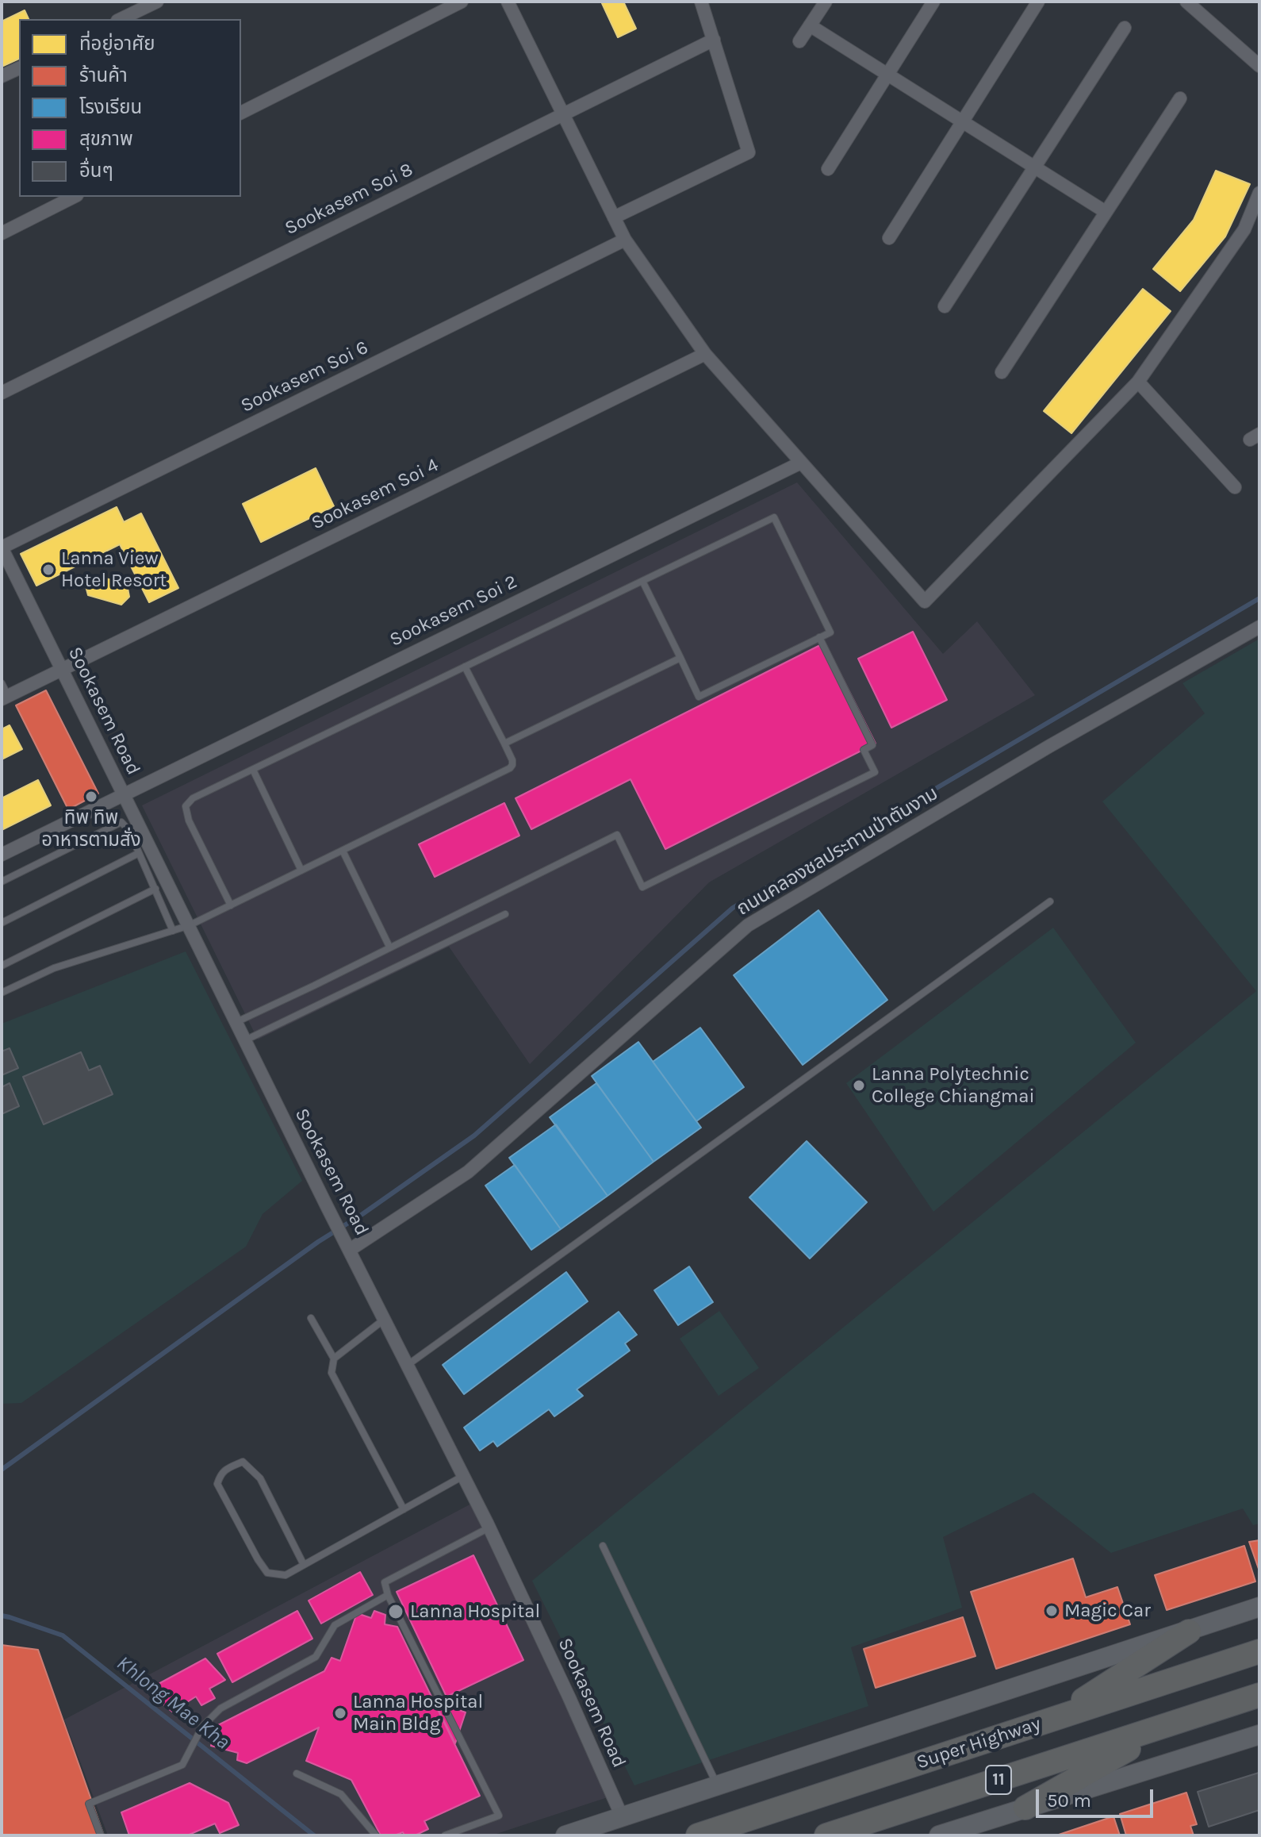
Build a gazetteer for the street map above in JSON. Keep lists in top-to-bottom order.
{
  "streets": {
    "highway": ["Super Highway", "11"],
    "street": [
      "Sookasem Soi 8",
      "Sookasem Soi 6",
      "Sookasem Soi 4",
      "Sookasem Soi 2",
      "Sookasem Road",
      "ถนนคลองชลประทานป่าตันงาม"
    ]
  },
  "crossings": [
    ["Sookasem Soi 6", "Sookasem Road"],
    ["Sookasem Soi 4", "Sookasem Road"],
    ["Sookasem Soi 2", "Sookasem Road"],
    ["Sookasem Road", "ถนนคลองชลประทานป่าตันงาม"]
  ],
  "water": ["Khlong Mae Kha"],
  "places": [
    "Lanna View Hotel Resort",
    "ทิพ ทิพ อาหารตามสั่ง",
    "Lanna Polytechnic College Chiangmai",
    "Magic Car",
    "Lanna Hospital",
    "Lanna Hospital Main Bldg"
  ],
  "legend": [
    "ที่อยู่อาศัย",
    "ร้านค้า",
    "โรงเรียน",
    "สุขภาพ",
    "อื่นๆ"
  ],
  "scale_bar": "50 m"
}
